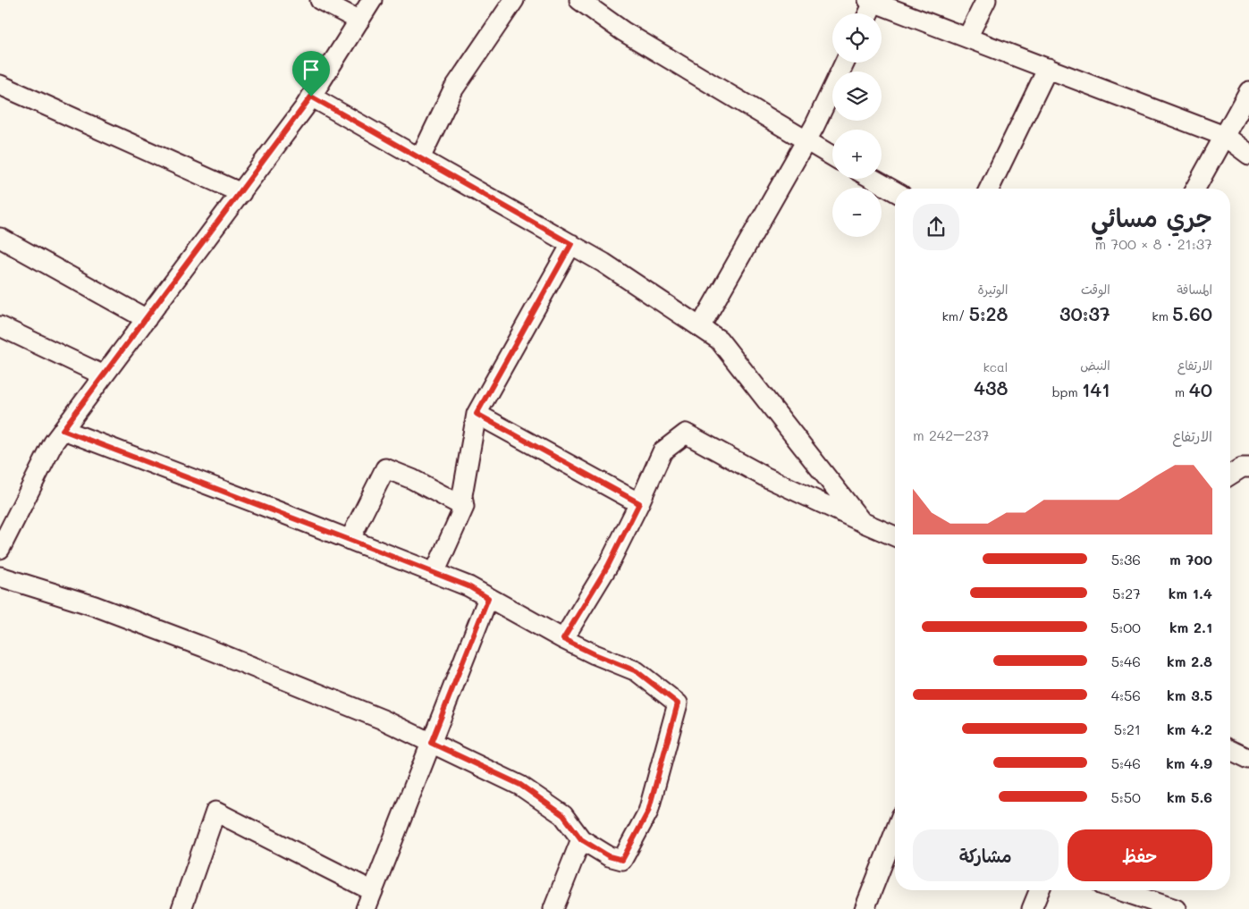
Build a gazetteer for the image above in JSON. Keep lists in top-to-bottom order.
{
  "page": {
    "map_buttons": ["+", "−"],
    "heading": ["جري مسائي", "21:37 · 8 × 700 m"],
    "stats": [
      ["المسافة", "5.60 km"],
      ["الوقت", "30:37"],
      ["الوتيرة", "5:28 /km"],
      ["الارتفاع", "40 m"],
      ["النبض", "141 bpm"],
      ["kcal", "438"]
    ],
    "chart": ["الارتفاع", "237–242 m"],
    "list": [
      {
        "name": "700 m",
        "note": "5:36"
      },
      {
        "name": "1.4 km",
        "note": "5:27"
      },
      {
        "name": "2.1 km",
        "note": "5:00"
      },
      {
        "name": "2.8 km",
        "note": "5:46"
      },
      {
        "name": "3.5 km",
        "note": "4:56"
      },
      {
        "name": "4.2 km",
        "note": "5:21"
      },
      {
        "name": "4.9 km",
        "note": "5:46"
      },
      {
        "name": "5.6 km",
        "note": "5:50"
      }
    ],
    "buttons": ["حفظ", "مشاركة"]
  }
}
